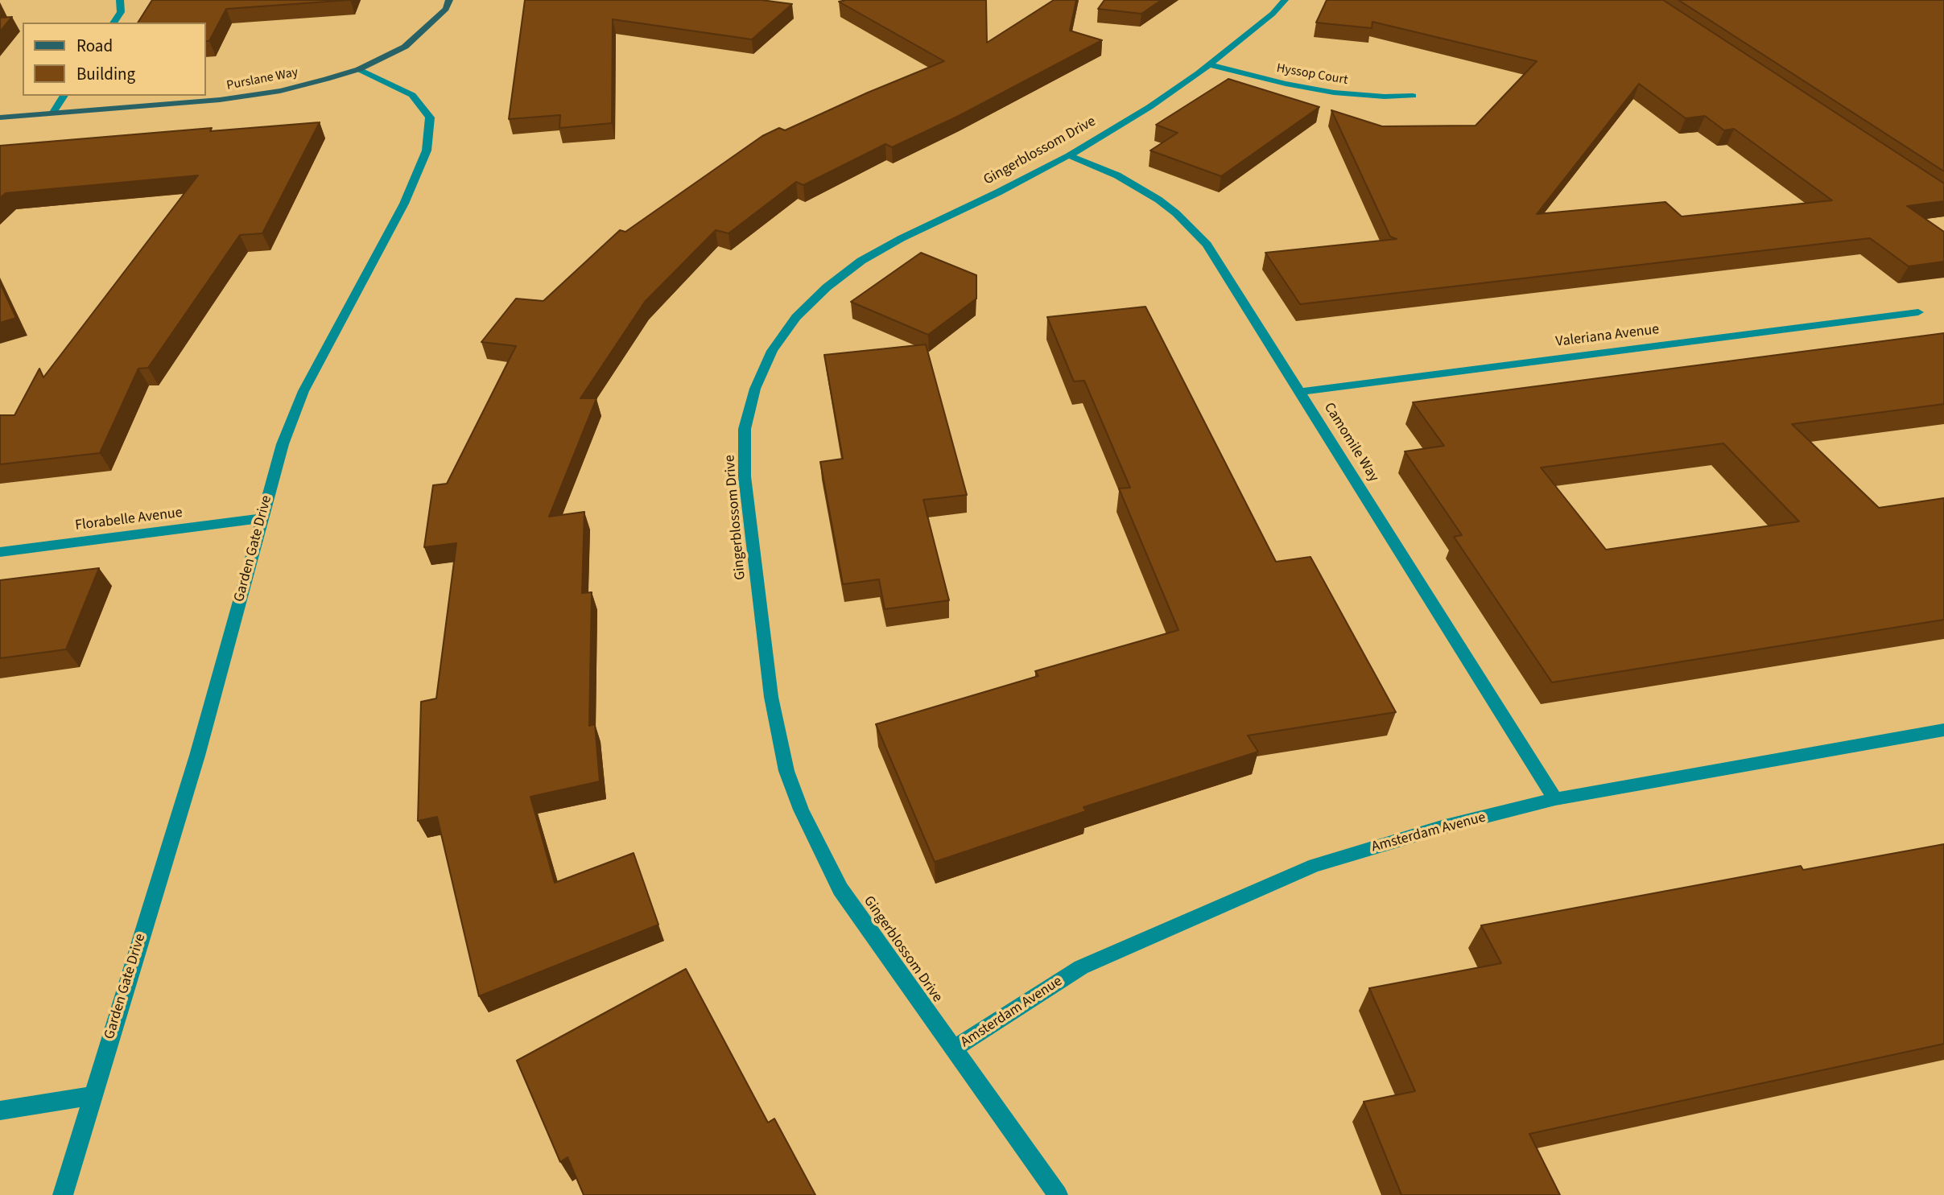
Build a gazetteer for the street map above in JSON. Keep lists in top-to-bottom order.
{
  "streets": {
    "main road": ["Purslane Way"],
    "street": [
      "Hyssop Court",
      "Gingerblossom Drive",
      "Valeriana Avenue",
      "Camomile Way",
      "Florabelle Avenue",
      "Garden Gate Drive",
      "Amsterdam Avenue"
    ]
  },
  "crossings": [
    ["Hyssop Court", "Gingerblossom Drive"],
    ["Purslane Way", "Garden Gate Drive"],
    ["Gingerblossom Drive", "Camomile Way"],
    ["Gingerblossom Drive", "Amsterdam Avenue"],
    ["Valeriana Avenue", "Camomile Way"],
    ["Camomile Way", "Amsterdam Avenue"],
    ["Florabelle Avenue", "Garden Gate Drive"]
  ],
  "legend": ["Road", "Building"]
}
